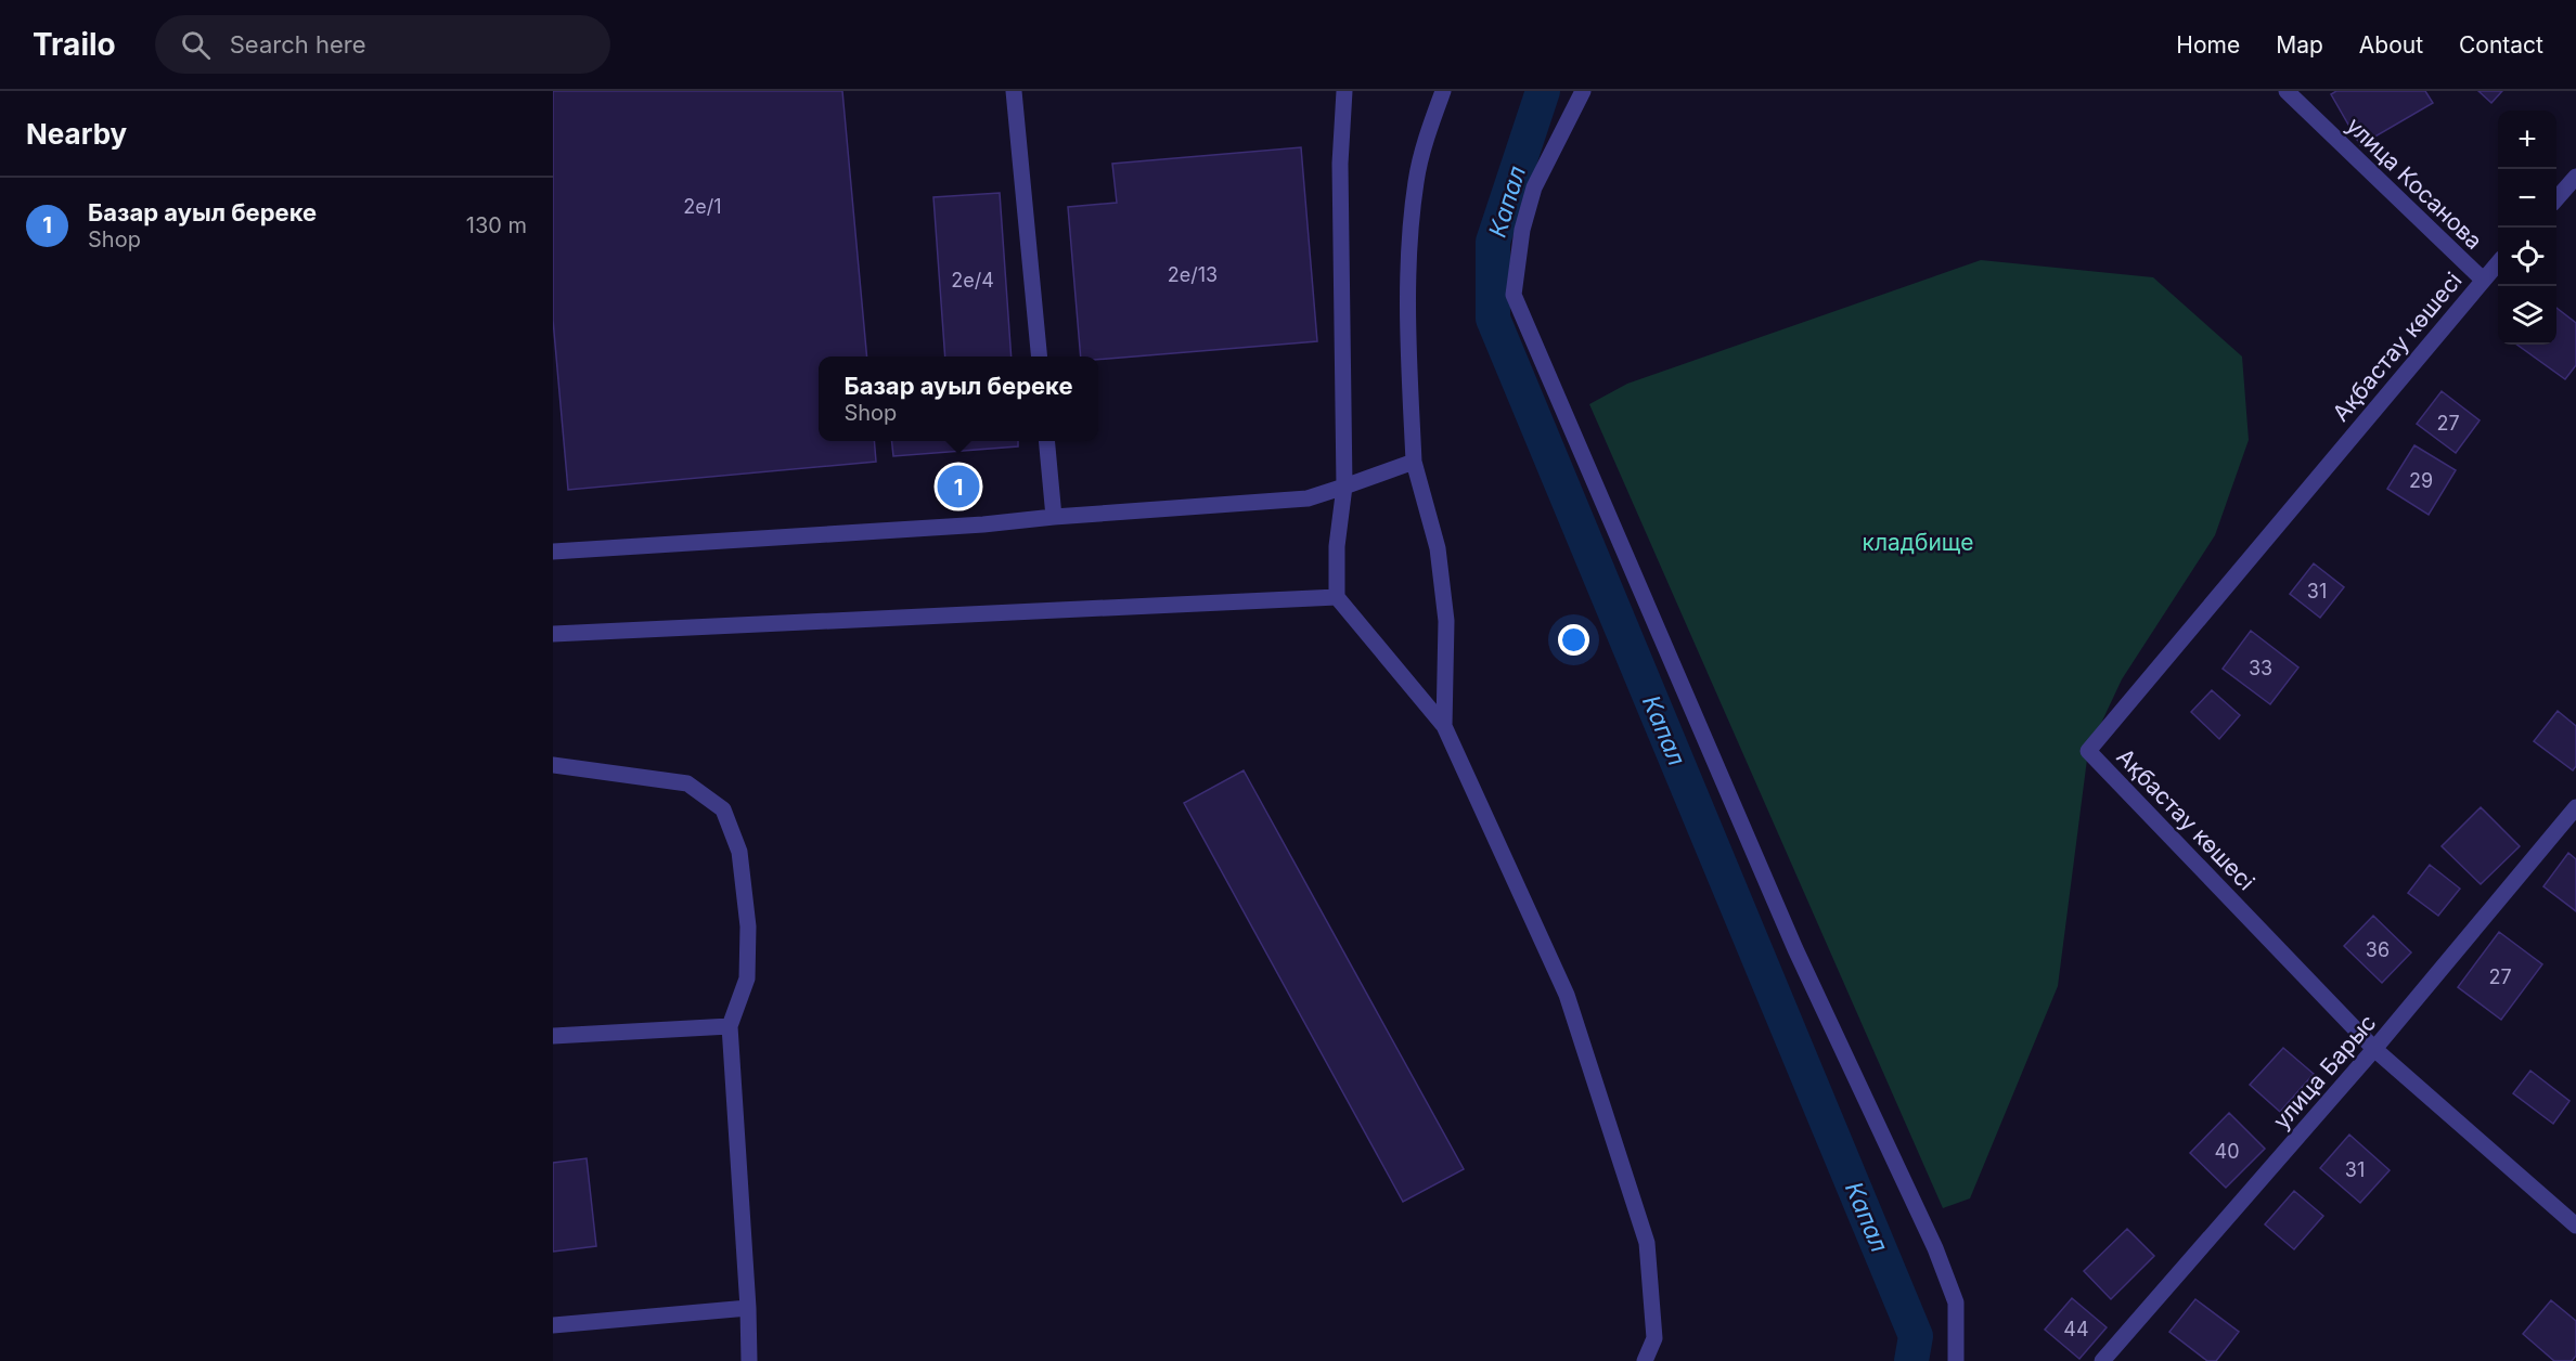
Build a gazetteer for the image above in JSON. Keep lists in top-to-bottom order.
{
  "streets": {
    "street": ["улица Косанова", "Ақбастау көшесі", "улица Барыс"]
  },
  "crossings": [
    ["улица Косанова", "Ақбастау көшесі"],
    ["Ақбастау көшесі", "улица Барыс"]
  ],
  "water": ["Капал"],
  "parks": ["кладбище"],
  "house_numbers": [
    "2е/1",
    "2е/13",
    "2е/4",
    "27",
    "29",
    "31",
    "33",
    "36",
    "27",
    "40",
    "31",
    "44"
  ],
  "page": {
    "header": "Trailo",
    "search": "Search here",
    "nav": [
      "Home",
      "Map",
      "About",
      "Contact"
    ],
    "heading": "Nearby",
    "map_buttons": ["+", "−"],
    "list": [
      {
        "mark": "1",
        "name": "Базар ауыл береке",
        "note": "Shop",
        "value": "130 m"
      }
    ],
    "popup": ["Базар ауыл береке", "Shop"],
    "pins": "1"
  }
}
